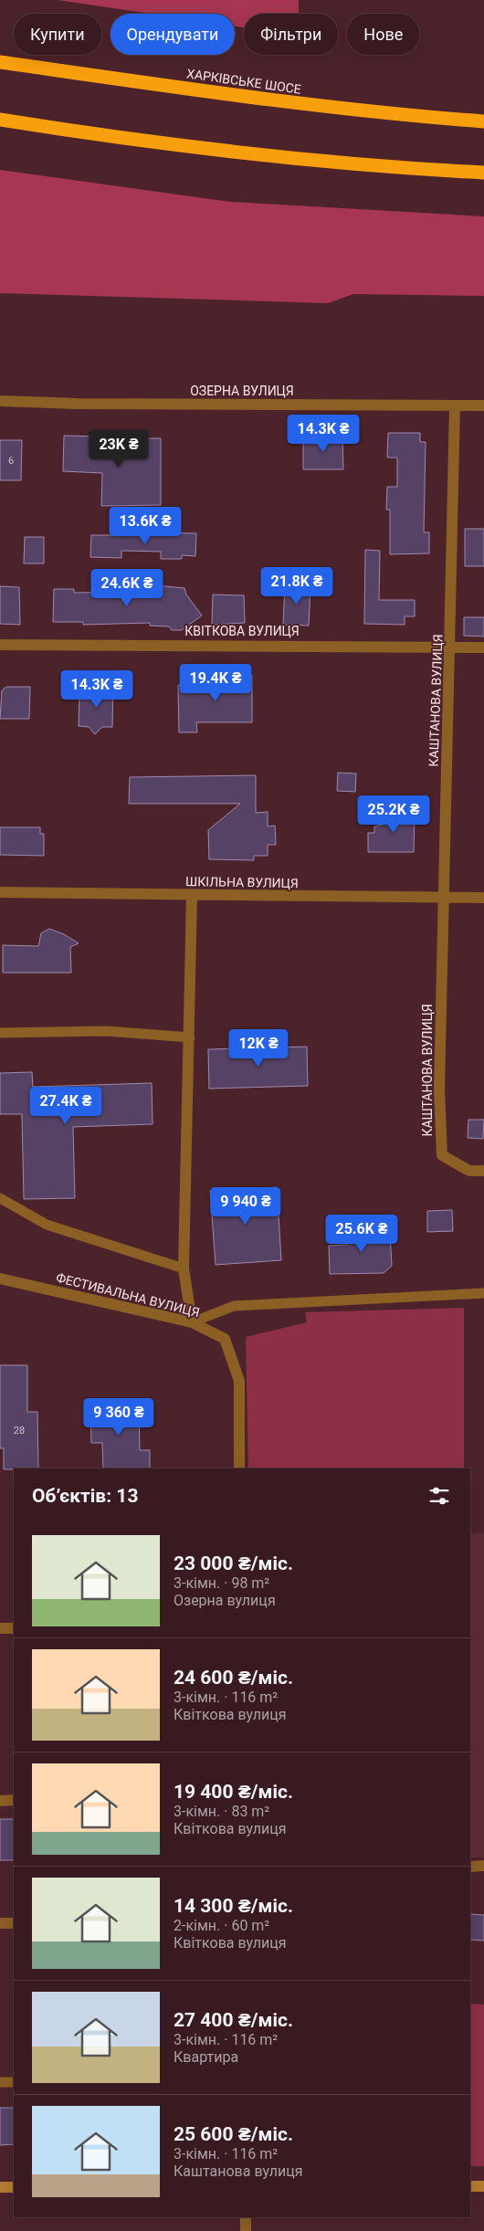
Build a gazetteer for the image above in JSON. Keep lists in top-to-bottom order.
{
  "streets": {
    "highway": ["ХАРКІВСЬКЕ ШОСЕ"],
    "street": [
      "ОЗЕРНА ВУЛИЦЯ",
      "КВІТКОВА ВУЛИЦЯ",
      "КАШТАНОВА ВУЛИЦЯ",
      "ШКІЛЬНА ВУЛИЦЯ",
      "ФЕСТИВАЛЬНА ВУЛИЦЯ"
    ]
  },
  "crossings": [
    ["ОЗЕРНА ВУЛИЦЯ", "КАШТАНОВА ВУЛИЦЯ"],
    ["КВІТКОВА ВУЛИЦЯ", "КАШТАНОВА ВУЛИЦЯ"],
    ["КАШТАНОВА ВУЛИЦЯ", "ШКІЛЬНА ВУЛИЦЯ"]
  ],
  "house_numbers": ["6", "28"],
  "page": {
    "chip": [
      "Купити",
      "Орендувати",
      "Фільтри",
      "Нове"
    ],
    "price": [
      "14.3K ₴",
      "23K ₴",
      "13.6K ₴",
      "21.8K ₴",
      "24.6K ₴",
      "19.4K ₴",
      "14.3K ₴",
      "25.2K ₴",
      "12K ₴",
      "27.4K ₴",
      "9 940 ₴",
      "25.6K ₴",
      "9 360 ₴"
    ],
    "heading": "Об’єктів: 13",
    "list": [
      {
        "name": "23 000 ₴/міс.",
        "note": "3-кімн. · 98 m² · Озерна вулиця"
      },
      {
        "name": "24 600 ₴/міс.",
        "note": "3-кімн. · 116 m² · Квіткова вулиця"
      },
      {
        "name": "19 400 ₴/міс.",
        "note": "3-кімн. · 83 m² · Квіткова вулиця"
      },
      {
        "name": "14 300 ₴/міс.",
        "note": "2-кімн. · 60 m² · Квіткова вулиця"
      },
      {
        "name": "27 400 ₴/міс.",
        "note": "3-кімн. · 116 m² · Квартира"
      },
      {
        "name": "25 600 ₴/міс.",
        "note": "3-кімн. · 116 m² · Каштанова вулиця"
      }
    ]
  }
}
